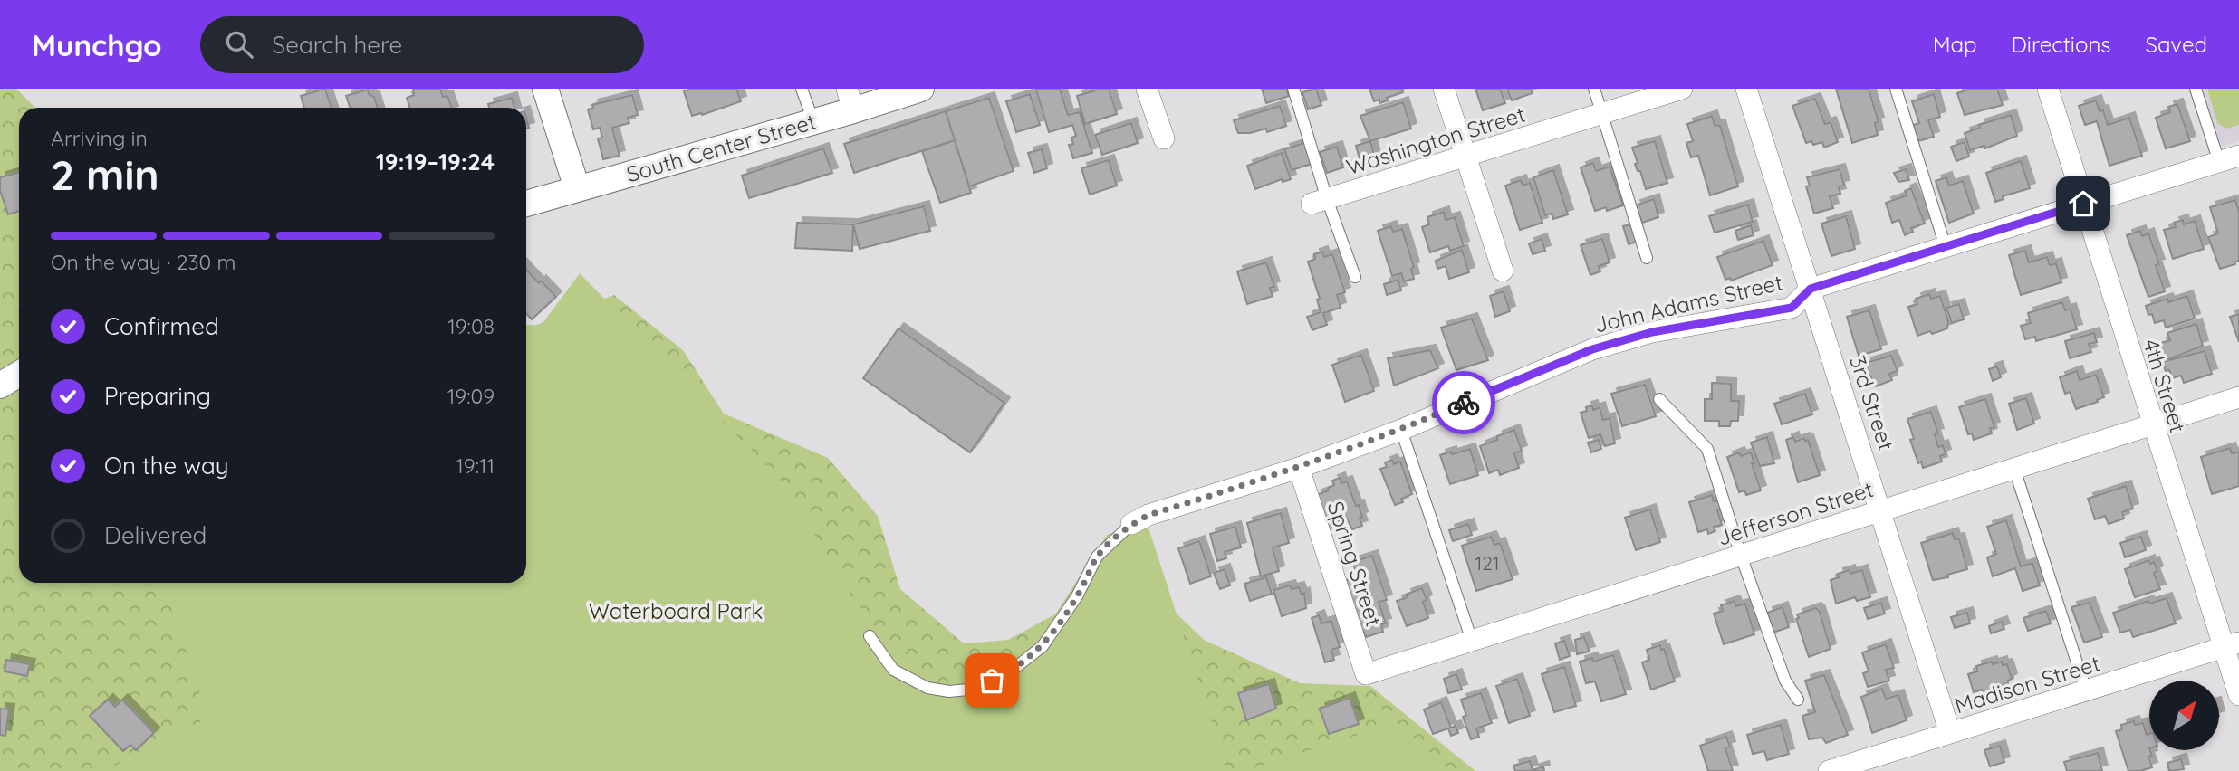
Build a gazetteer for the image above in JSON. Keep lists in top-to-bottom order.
{
  "streets": {
    "street": [
      "Washington Street",
      "South Center Street",
      "John Adams Street",
      "4th Street",
      "3rd Street",
      "Jefferson Street",
      "Spring Street",
      "Madison Street"
    ]
  },
  "crossings": [
    ["John Adams Street", "4th Street"],
    ["John Adams Street", "3rd Street"],
    ["John Adams Street", "Spring Street"],
    ["4th Street", "Jefferson Street"],
    ["4th Street", "Madison Street"],
    ["3rd Street", "Jefferson Street"],
    ["3rd Street", "Madison Street"],
    ["Jefferson Street", "Spring Street"]
  ],
  "parks": ["Waterboard Park"],
  "house_numbers": ["121"],
  "north": "top right",
  "page": {
    "header": "Munchgo",
    "search": "Search here",
    "nav": ["Map", "Directions", "Saved"],
    "heading": ["2 min", "Arriving in", "19:19–19:24"],
    "bar": "On the way · 230 m",
    "list": [
      ["Confirmed", "19:08"],
      ["Preparing", "19:09"],
      ["On the way", "19:11"],
      "Delivered"
    ]
  }
}
